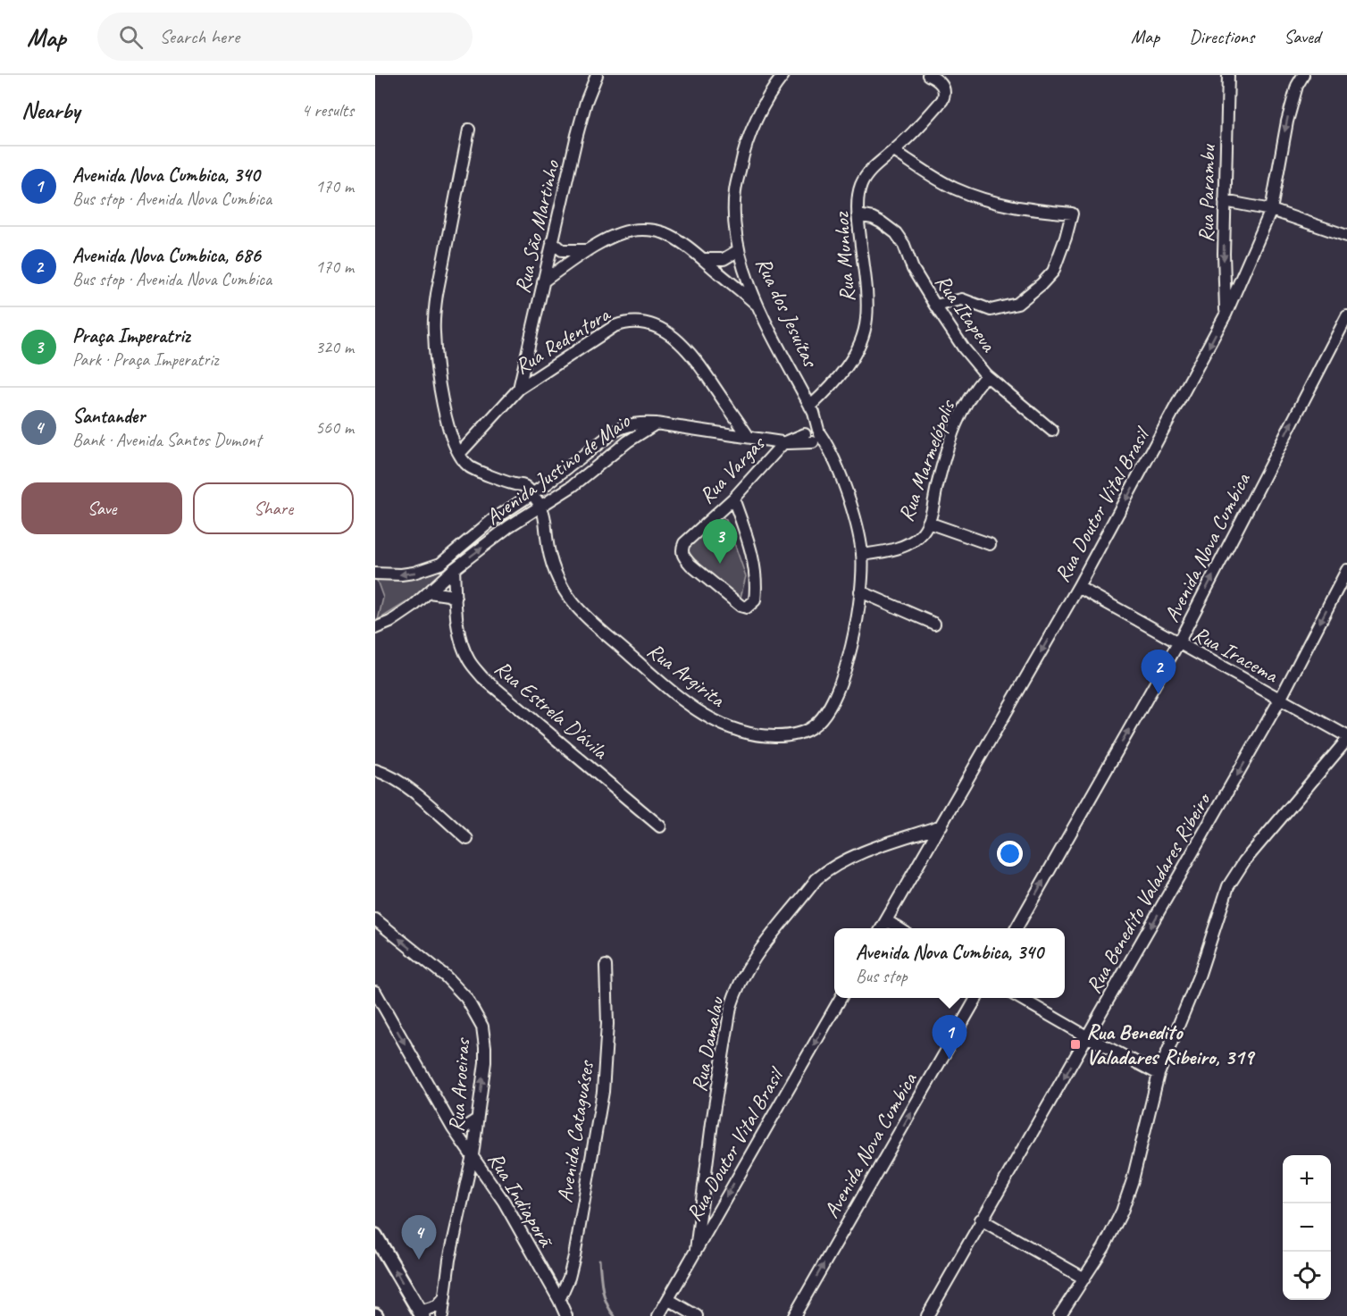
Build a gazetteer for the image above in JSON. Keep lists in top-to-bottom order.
{
  "streets": {
    "street": [
      "Rua Parambu",
      "Rua São Martinho",
      "Rua Munhoz",
      "Rua dos Jesuítas",
      "Rua Itapeva",
      "Rua Redentora",
      "Rua Marmelópolis",
      "Avenida Justino de Maio",
      "Rua Vargas",
      "Rua Doutor Vital Brasil",
      "Avenida Nova Cumbica",
      "Rua Iracema",
      "Rua Argirita",
      "Rua Estrela D'ávila",
      "Rua Benedito Valadares Ribeiro",
      "Rua Damalau",
      "Rua Aroeiras",
      "Avenida Cataguáses",
      "Rua Indiaporã"
    ]
  },
  "crossings": [
    ["Rua Parambu", "Rua Doutor Vital Brasil"],
    ["Rua São Martinho", "Rua Redentora"],
    ["Rua Munhoz", "Rua dos Jesuítas"],
    ["Rua Munhoz", "Rua Itapeva"],
    ["Rua Itapeva", "Rua Marmelópolis"],
    ["Rua Marmelópolis", "Rua Argirita"],
    ["Avenida Justino de Maio", "Rua Argirita"],
    ["Avenida Justino de Maio", "Rua Estrela D'ávila"],
    ["Rua Doutor Vital Brasil", "Rua Iracema"],
    ["Rua Doutor Vital Brasil", "Rua Damalau"],
    ["Avenida Nova Cumbica", "Rua Iracema"],
    ["Rua Iracema", "Rua Benedito Valadares Ribeiro"],
    ["Rua Aroeiras", "Rua Indiaporã"],
    ["Avenida Cataguáses", "Rua Indiaporã"]
  ],
  "one_way": [
    "Rua Parambu",
    "Rua Doutor Vital Brasil",
    "Avenida Nova Cumbica",
    "Rua Aroeiras",
    "Rua Indiaporã"
  ],
  "places": {
    "transit": ["Rua Benedito Valadares Ribeiro, 319"]
  },
  "page": {
    "header": "Map",
    "search": "Search here",
    "nav": ["Map", "Directions", "Saved"],
    "heading": ["Nearby", "4 results"],
    "list": [
      {
        "mark": "1",
        "name": "Avenida Nova Cumbica, 340",
        "note": "Bus stop · Avenida Nova Cumbica",
        "value": "170 m"
      },
      {
        "mark": "2",
        "name": "Avenida Nova Cumbica, 686",
        "note": "Bus stop · Avenida Nova Cumbica",
        "value": "170 m"
      },
      {
        "mark": "3",
        "name": "Praça Imperatriz",
        "note": "Park · Praça Imperatriz",
        "value": "320 m"
      },
      {
        "mark": "4",
        "name": "Santander",
        "note": "Bank · Avenida Santos Dumont",
        "value": "560 m"
      }
    ],
    "buttons": ["Save", "Share"],
    "pins": [
      "3",
      "2",
      "1",
      "4"
    ],
    "popup": ["Avenida Nova Cumbica, 340", "Bus stop"],
    "map_buttons": ["+", "−"]
  }
}
